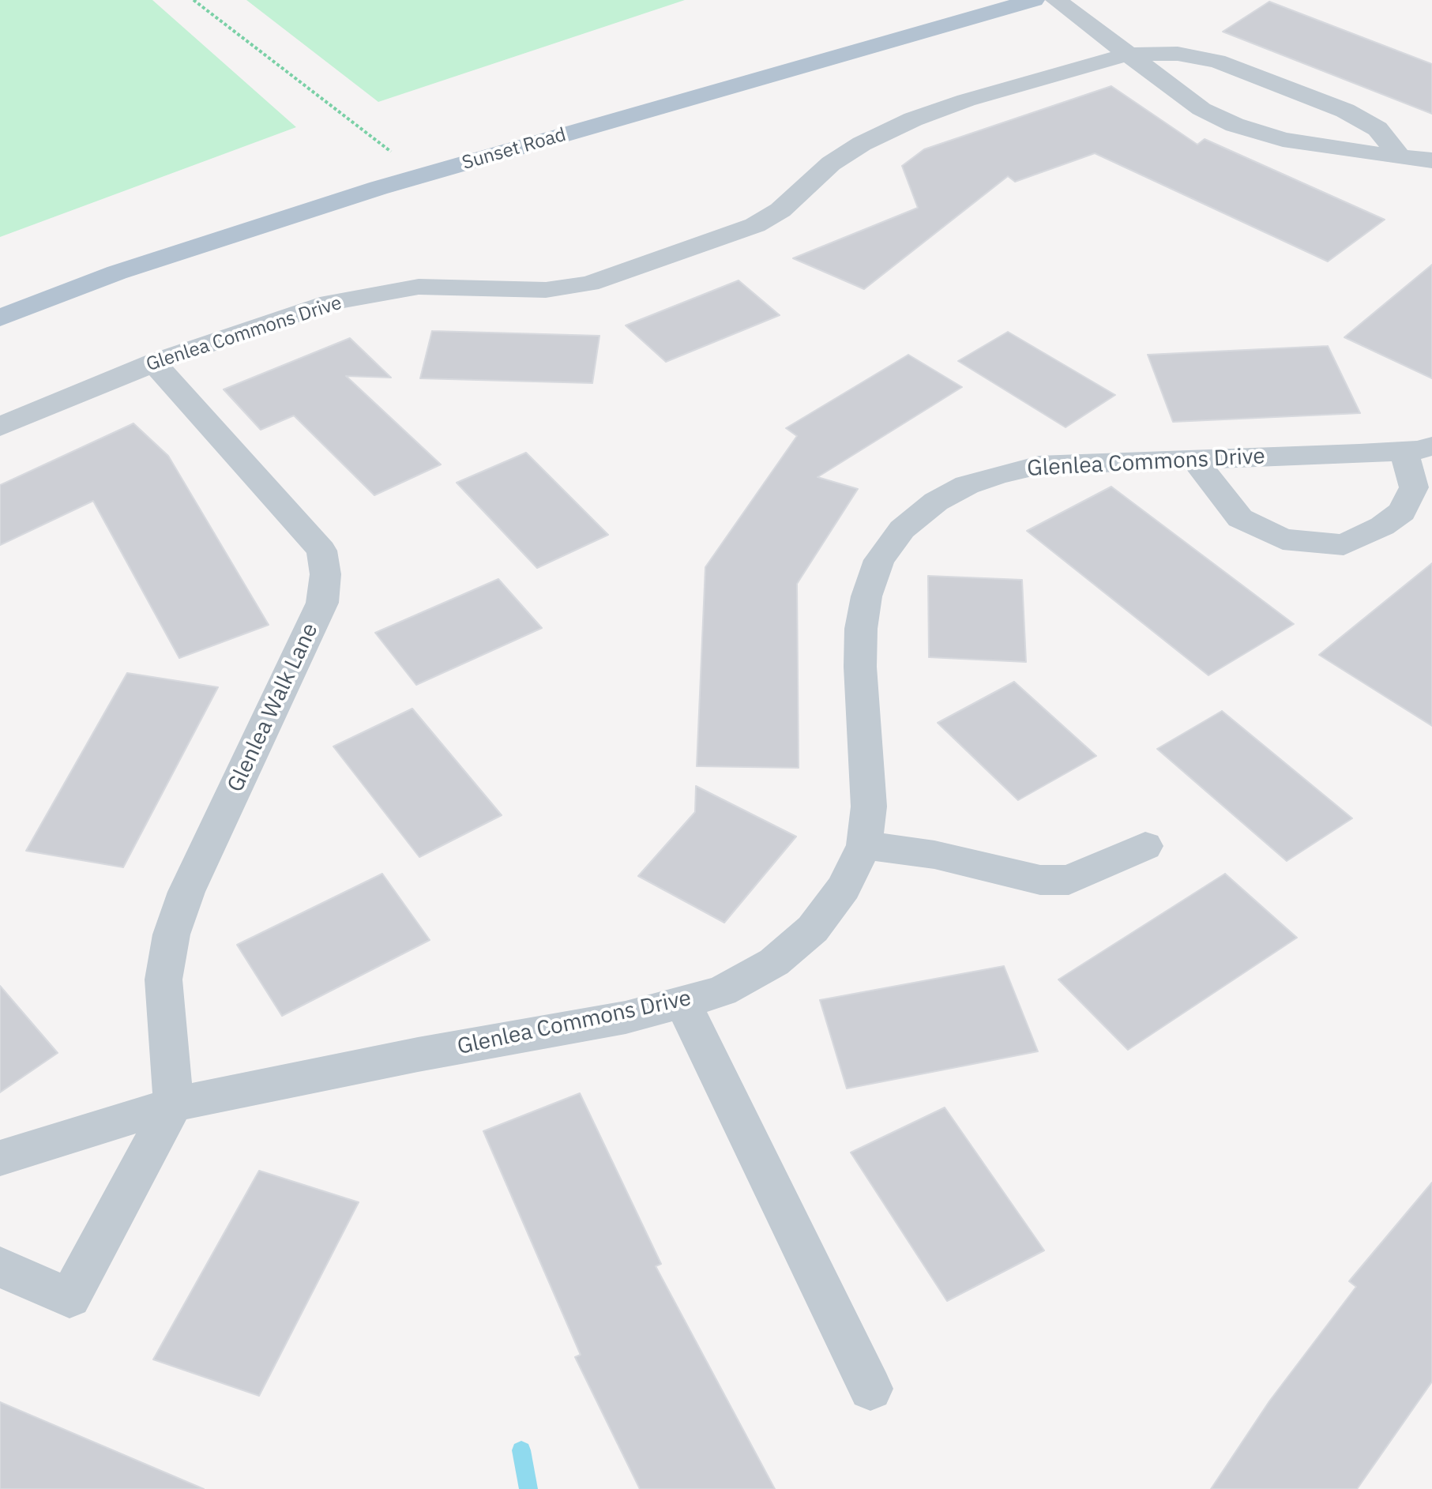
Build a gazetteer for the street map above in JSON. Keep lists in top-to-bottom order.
{
  "streets": {
    "main road": ["Sunset Road"],
    "street": ["Glenlea Commons Drive", "Glenlea Walk Lane"]
  },
  "crossings": [
    ["Glenlea Commons Drive", "Glenlea Walk Lane"]
  ]
}
